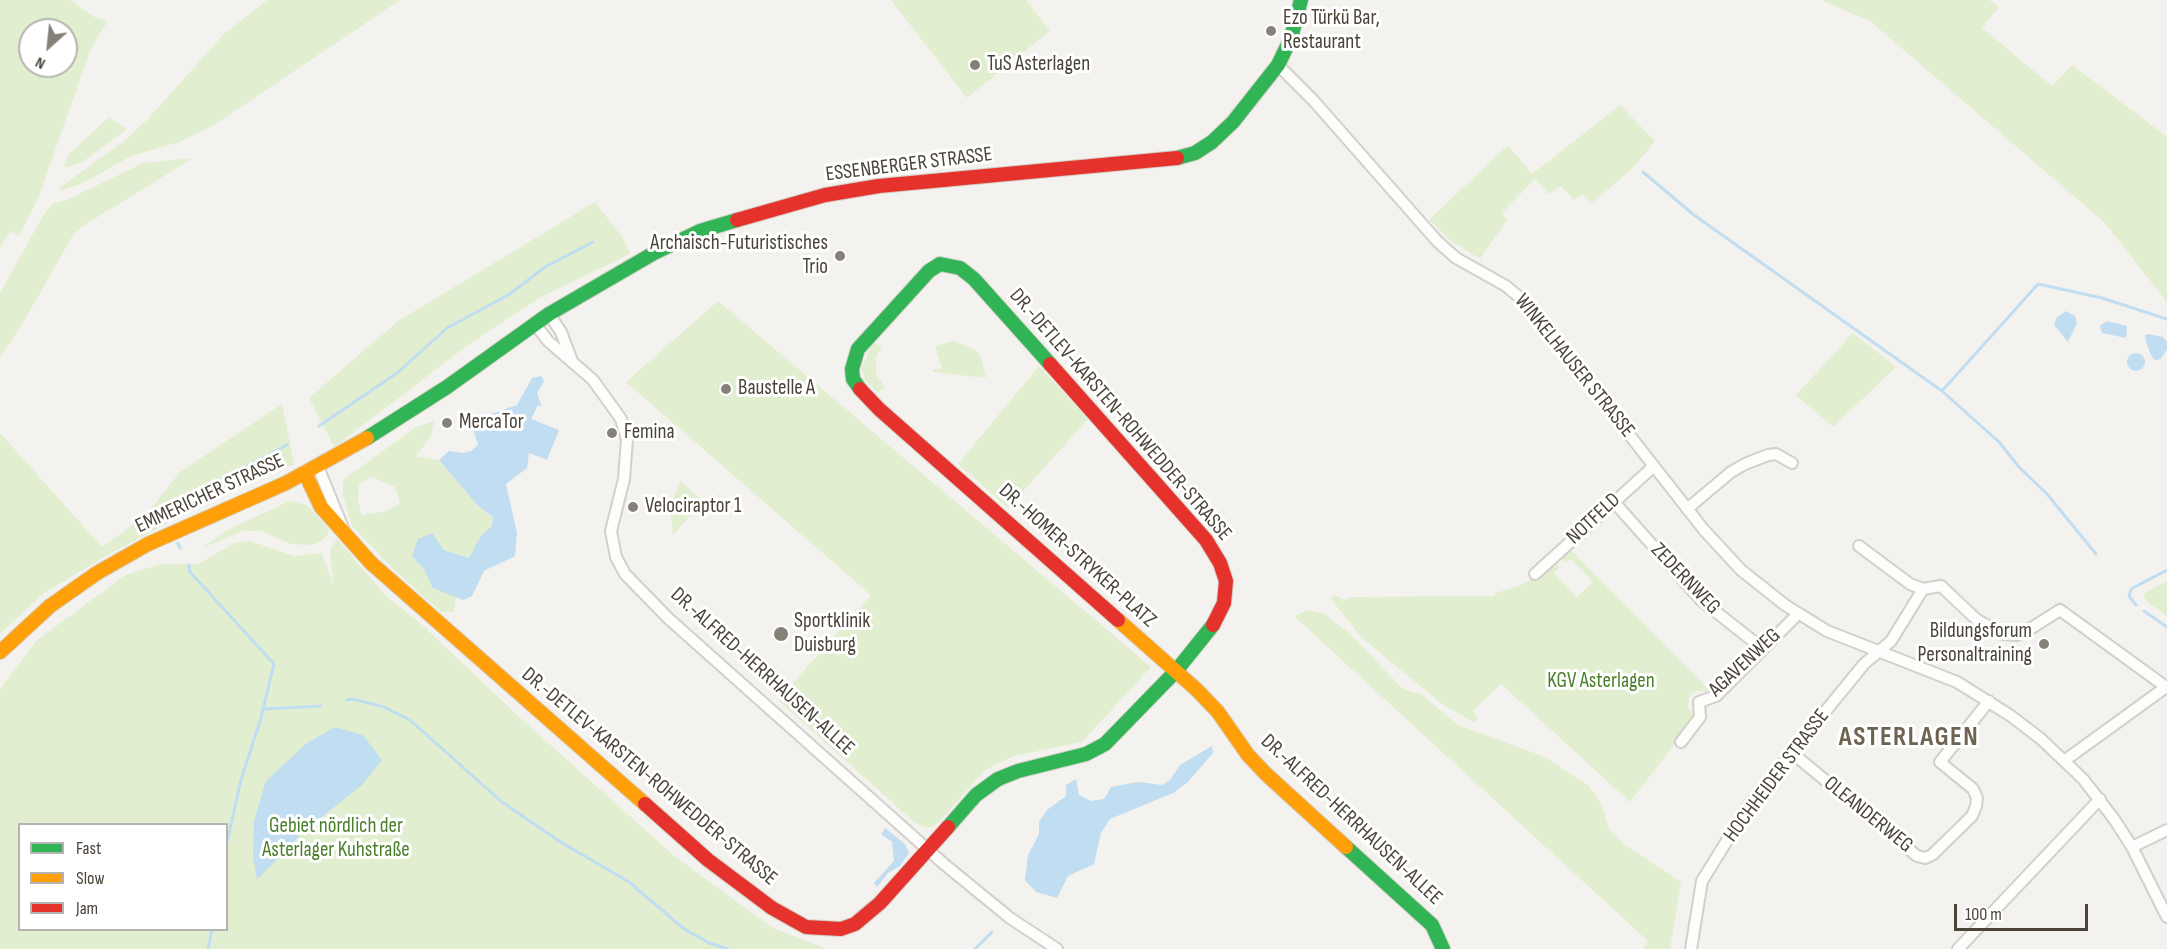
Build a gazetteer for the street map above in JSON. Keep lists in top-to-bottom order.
{
  "streets": {
    "street": [
      "ESSENBERGER STRASSE",
      "WINKELHAUSER STRASSE",
      "DR.-DETLEV-KARSTEN-ROHWEDDER-STRASSE",
      "EMMERICHER STRASSE",
      "NOTFELD",
      "DR.-HOMER-STRYKER-PLATZ",
      "ZEDERNWEG",
      "AGAVENWEG",
      "DR.-ALFRED-HERRHAUSEN-ALLEE",
      "HOCHHEIDER STRASSE",
      "OLEANDERWEG"
    ]
  },
  "crossings": [
    ["ESSENBERGER STRASSE", "WINKELHAUSER STRASSE"],
    ["ESSENBERGER STRASSE", "EMMERICHER STRASSE"],
    ["ESSENBERGER STRASSE", "DR.-ALFRED-HERRHAUSEN-ALLEE"],
    ["WINKELHAUSER STRASSE", "NOTFELD"],
    ["WINKELHAUSER STRASSE", "AGAVENWEG"],
    ["WINKELHAUSER STRASSE", "HOCHHEIDER STRASSE"],
    ["WINKELHAUSER STRASSE", "OLEANDERWEG"],
    ["DR.-DETLEV-KARSTEN-ROHWEDDER-STRASSE", "EMMERICHER STRASSE"],
    ["DR.-DETLEV-KARSTEN-ROHWEDDER-STRASSE", "DR.-HOMER-STRYKER-PLATZ"],
    ["DR.-DETLEV-KARSTEN-ROHWEDDER-STRASSE", "DR.-ALFRED-HERRHAUSEN-ALLEE"],
    ["NOTFELD", "ZEDERNWEG"],
    ["DR.-HOMER-STRYKER-PLATZ", "DR.-ALFRED-HERRHAUSEN-ALLEE"],
    ["ZEDERNWEG", "AGAVENWEG"],
    ["HOCHHEIDER STRASSE", "OLEANDERWEG"]
  ],
  "districts": ["ASTERLAGEN"],
  "parks": ["KGV Asterlagen", "Gebiet nördlich der Asterlager Kuhstraße"],
  "places": [
    "Ezo Türkü Bar, Restaurant",
    "TuS Asterlagen",
    "Archaisch-Futuristisches Trio",
    "Baustelle A",
    "MercaTor",
    "Femina",
    "Velociraptor 1",
    "Sportklinik Duisburg",
    "Bildungsforum Personaltraining"
  ],
  "legend": ["Fast", "Slow", "Jam"],
  "scale_bar": "100 m",
  "north": "bottom left"
}
